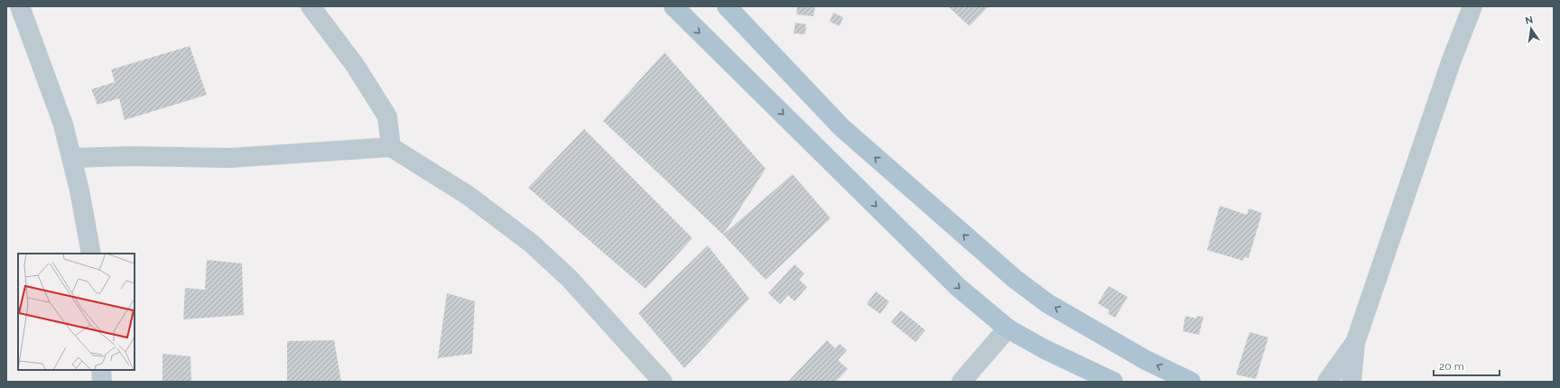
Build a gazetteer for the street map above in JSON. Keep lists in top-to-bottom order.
{
  "scale_bar": "20 m",
  "north": "top"
}
